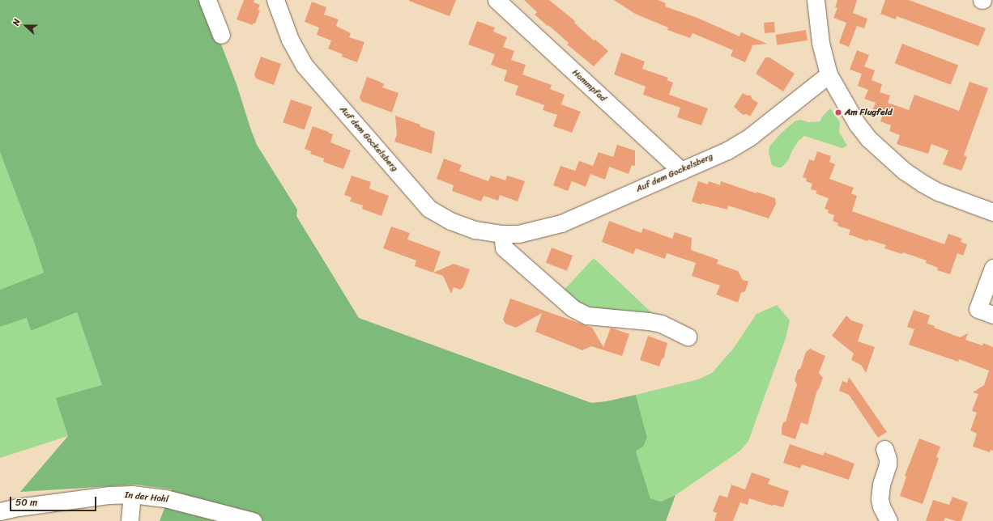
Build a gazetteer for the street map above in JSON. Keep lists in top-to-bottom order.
{
  "streets": {
    "street": ["Hammpfad", "Auf dem Gockelsberg", "In der Hohl"]
  },
  "crossings": [
    ["Hammpfad", "Auf dem Gockelsberg"]
  ],
  "places": ["Am Flugfeld"],
  "scale_bar": "50 m",
  "north": "left"
}
